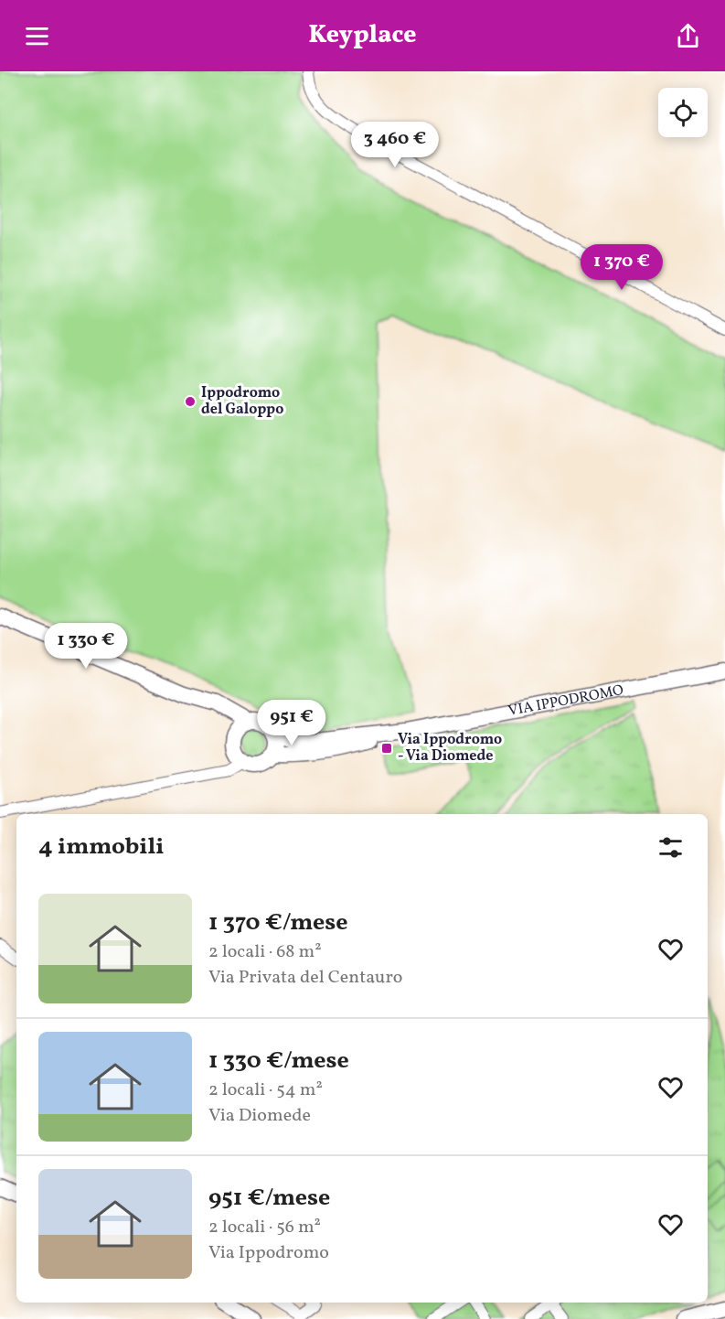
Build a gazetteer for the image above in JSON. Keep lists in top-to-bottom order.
{
  "streets": {
    "street": ["VIA IPPODROMO"]
  },
  "places": {
    "other": ["Ippodromo del Galoppo"],
    "transit": ["Via Ippodromo - Via Diomede"]
  },
  "page": {
    "header": "Keyplace",
    "price": [
      "3 460 €",
      "1 370 €",
      "1 330 €",
      "951 €"
    ],
    "heading": "4 immobili",
    "list": [
      {
        "name": "1 370 €/mese",
        "note": "2 locali · 68 m² · Via Privata del Centauro"
      },
      {
        "name": "1 330 €/mese",
        "note": "2 locali · 54 m² · Via Diomede"
      },
      {
        "name": "951 €/mese",
        "note": "2 locali · 56 m² · Via Ippodromo"
      }
    ]
  }
}
